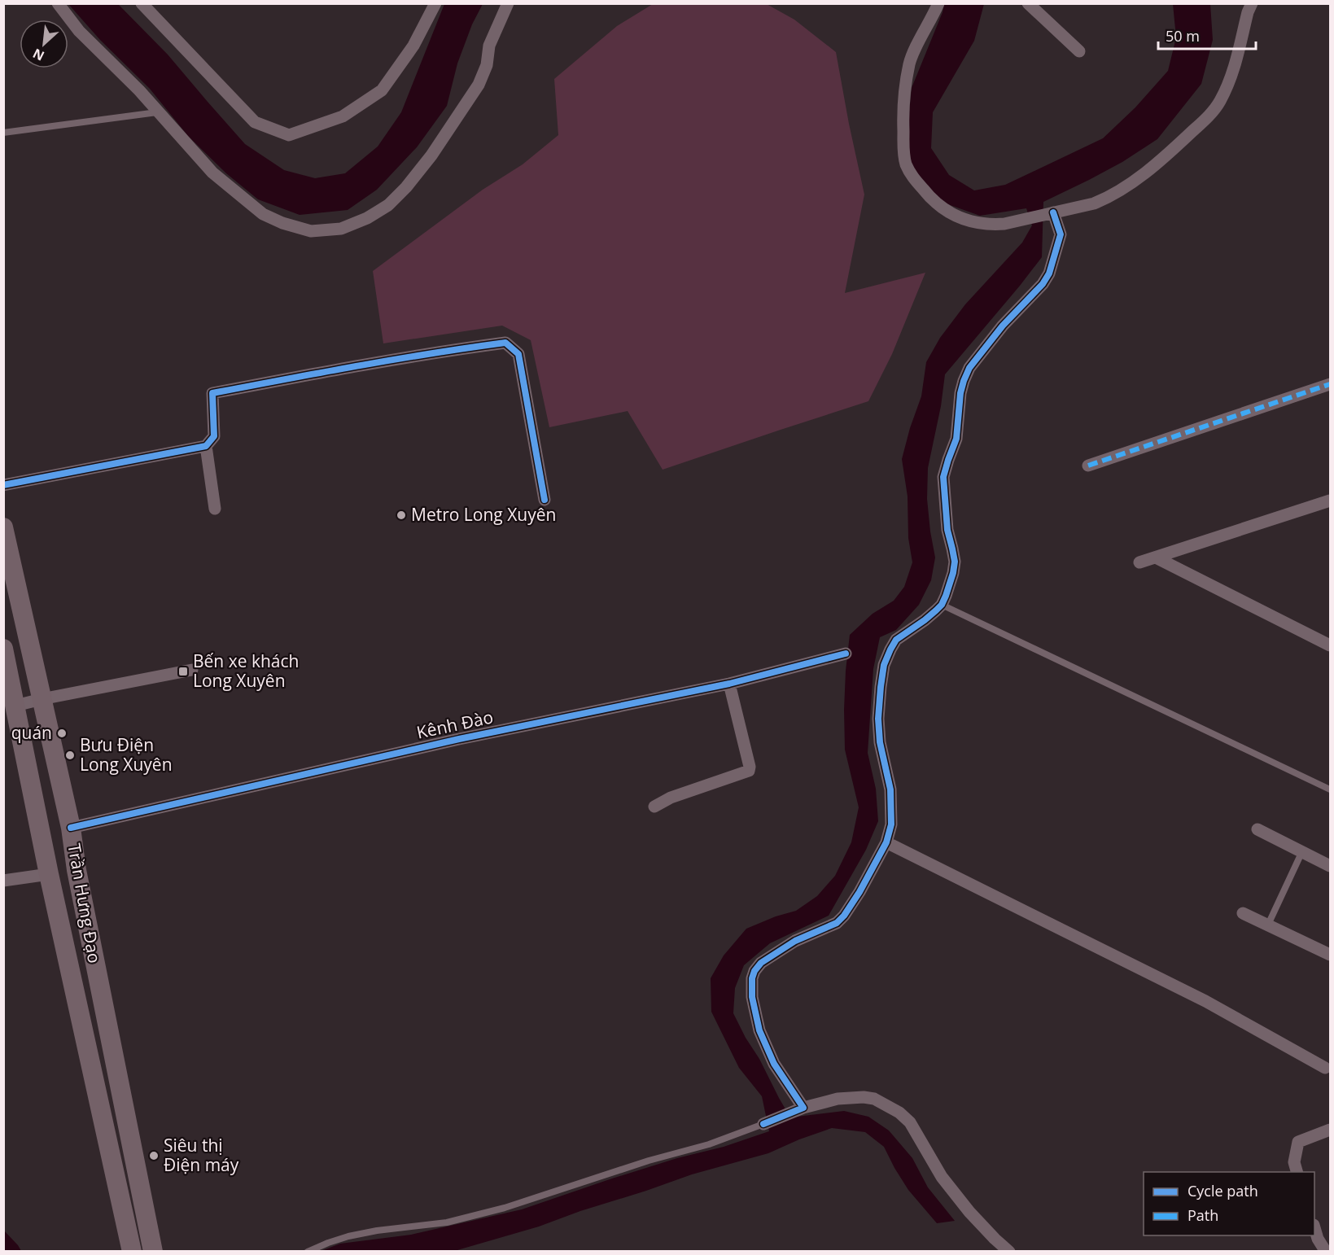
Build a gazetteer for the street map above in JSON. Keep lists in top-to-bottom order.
{
  "streets": {
    "highway": ["Trần Hưng Đạo"],
    "street": ["Kênh Đào"]
  },
  "crossings": [
    ["Kênh Đào", "Trần Hưng Đạo"]
  ],
  "places": {
    "other": [
      "Metro Long Xuyên",
      "quán",
      "Bưu Điện Long Xuyên",
      "Siêu thị Điện máy"
    ],
    "transit": ["Bến xe khách Long Xuyên"]
  },
  "legend": ["Cycle path", "Path"],
  "scale_bar": "50 m",
  "north": "bottom left"
}
